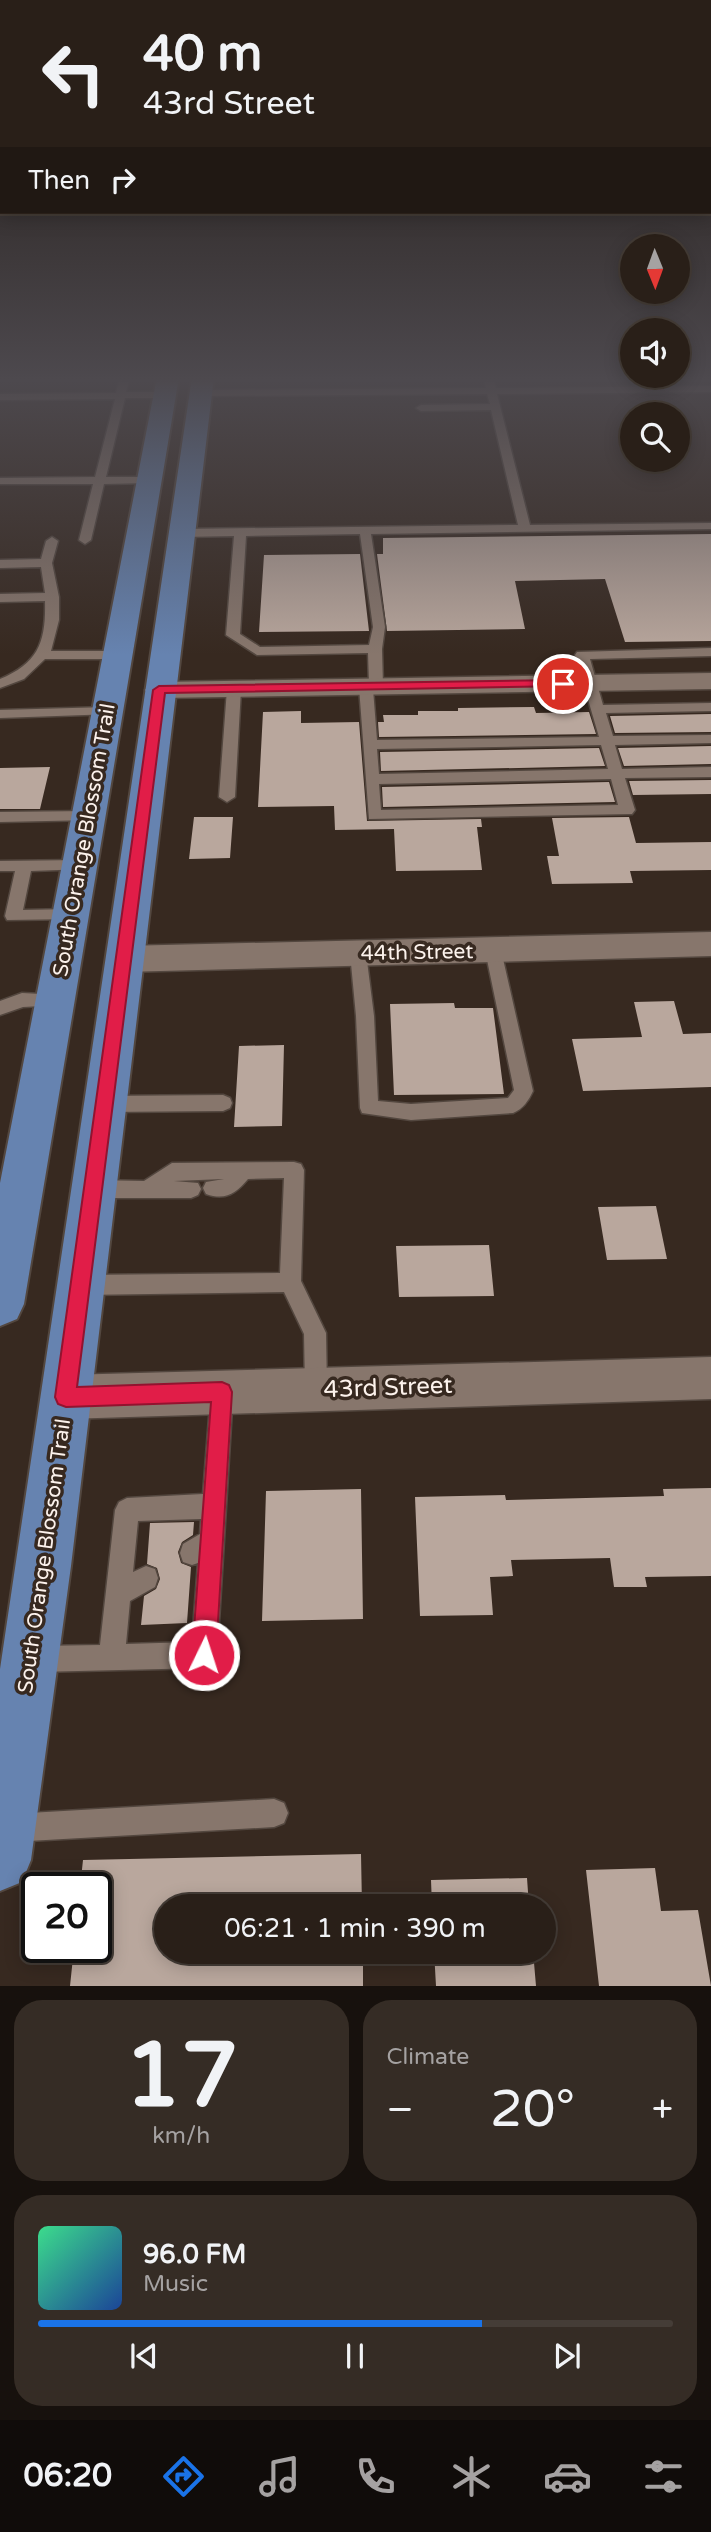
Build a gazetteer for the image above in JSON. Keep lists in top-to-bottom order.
{
  "streets": {
    "main road": ["South Orange Blossom Trail"],
    "street": ["44th Street", "43rd Street"]
  },
  "crossings": [
    ["South Orange Blossom Trail", "44th Street"],
    ["South Orange Blossom Trail", "43rd Street"]
  ],
  "north": "bottom",
  "page": {
    "turn": ["40 m", "43rd Street"],
    "then": "Then",
    "limit": "20",
    "trip": "06:21 · 1 min · 390 m",
    "tile": [
      ["17", "km/h"],
      "Climate"
    ],
    "heat": ["−", "20°", "+"],
    "song": ["96.0 FM", "Music"],
    "tabs": "06:20"
  }
}
